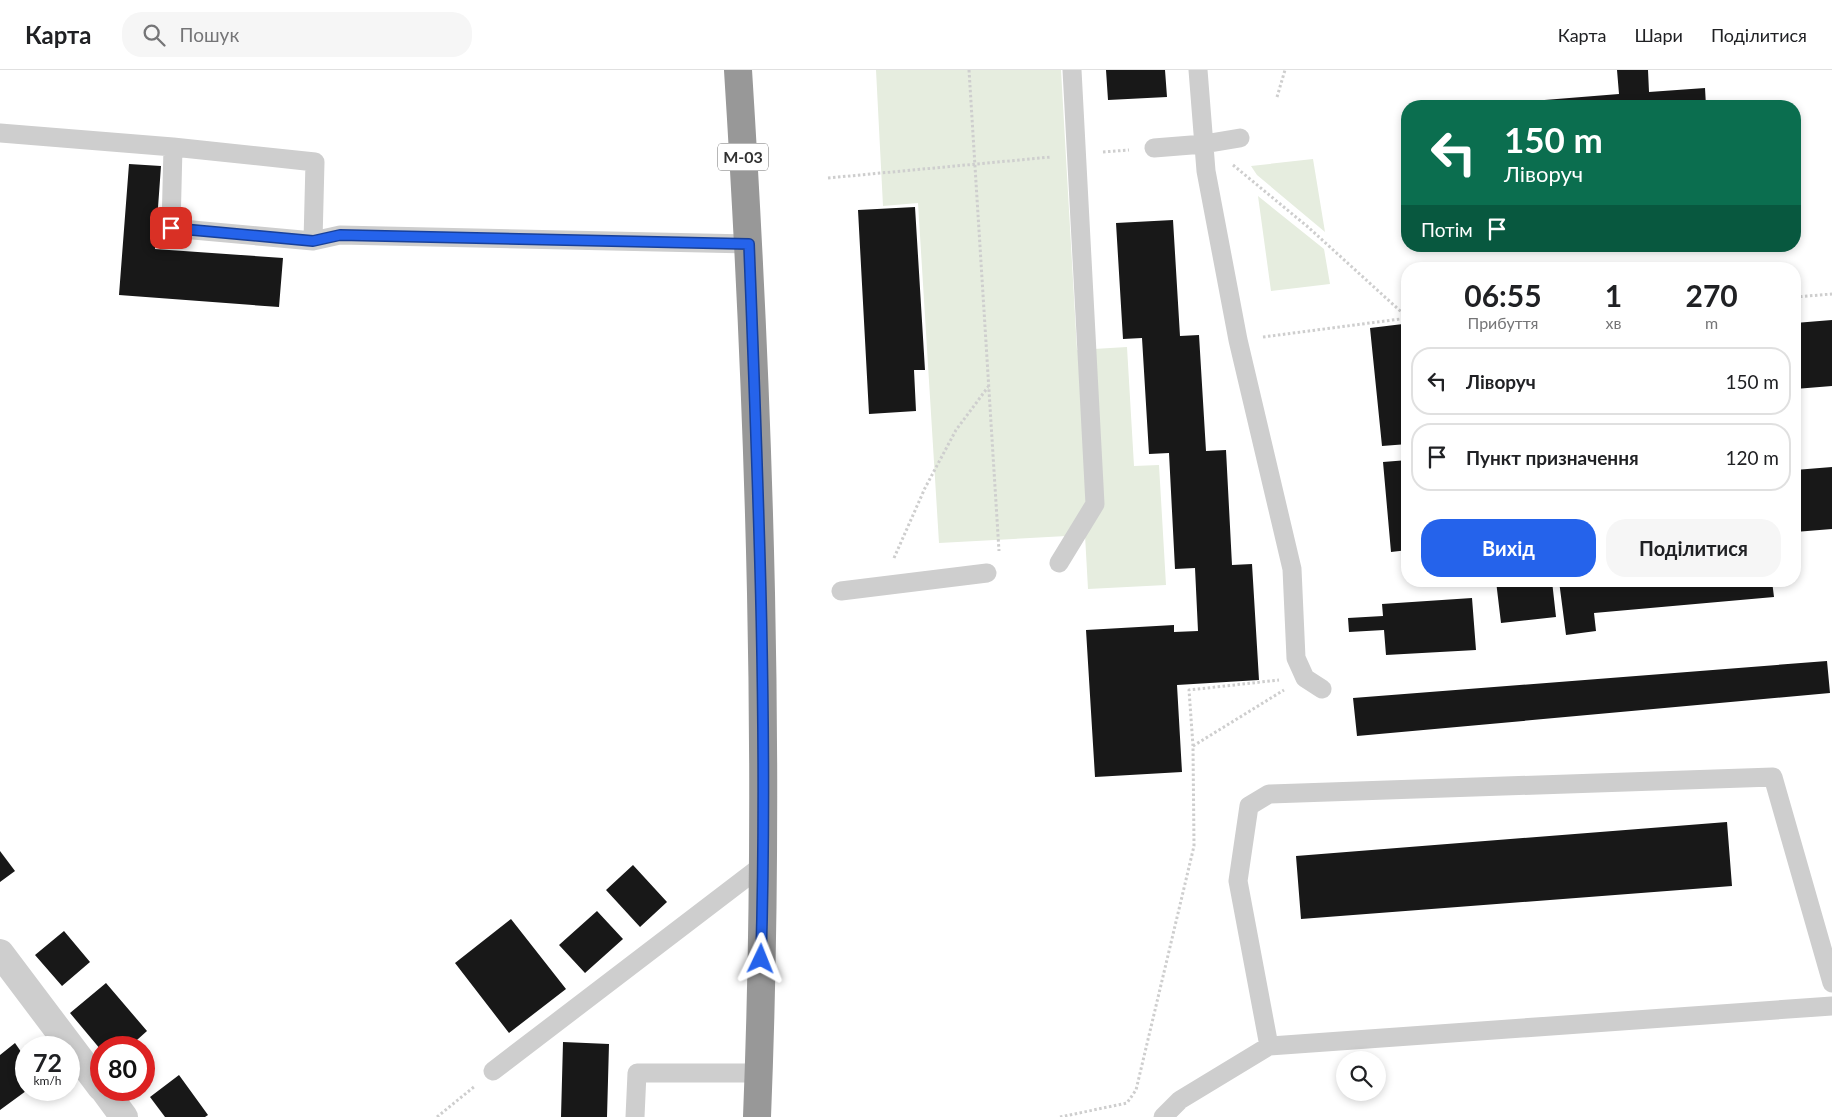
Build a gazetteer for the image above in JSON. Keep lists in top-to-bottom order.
{
  "streets": {
    "highway": ["М-03"]
  },
  "page": {
    "header": "Карта",
    "search": "Пошук",
    "nav": ["Карта", "Шари", "Поділитися"],
    "turn": ["150 m", "Ліворуч"],
    "then": "Потім",
    "eta": [
      "06:55",
      "Прибуття",
      "1",
      "хв",
      "270",
      "m"
    ],
    "list": [
      {
        "name": "Ліворуч",
        "value": "150 m"
      },
      {
        "name": "Пункт призначення",
        "value": "120 m"
      }
    ],
    "buttons": ["Вихід", "Поділитися"],
    "speed": "72 km/h",
    "limit": "80"
  }
}
